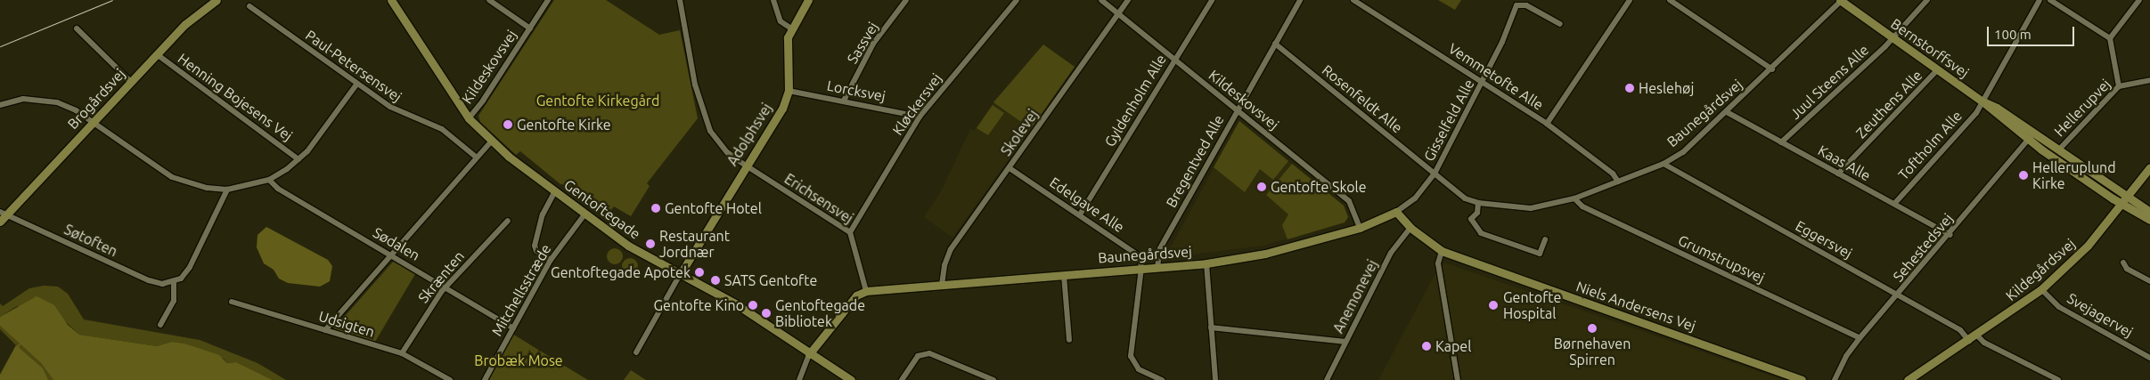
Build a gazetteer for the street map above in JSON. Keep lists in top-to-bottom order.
{
  "streets": {
    "street": [
      "Sassvej",
      "Bernstorffsvej",
      "Paul-Petersensvej",
      "Kildeskovsvej",
      "Vemmetofte Alle",
      "Juul Steens Alle",
      "Lorcksvej",
      "Henning Bojesens Vej",
      "Brogårdsvej",
      "Rosenfeldt Alle",
      "Gyldenholm Alle",
      "Kløckersvej",
      "Zeuthens Alle",
      "Hellerupvej",
      "Baunegårdsvej",
      "Gisselfeld Alle",
      "Skolevej",
      "Adolphsvej",
      "Toftholm Alle",
      "Bregentved Alle",
      "Kaas Alle",
      "Erichsensvej",
      "Edelgave Alle",
      "Gentoftegade",
      "Eggersvej",
      "Søtoften",
      "Sødalen",
      "Sehestedsvej",
      "Grumstrupsvej",
      "Kildegårdsvej",
      "Skrænten",
      "Mitchellsstræde",
      "Anemonevej",
      "Niels Andersens Vej",
      "Svejagervej",
      "Udsigten"
    ]
  },
  "crossings": [
    ["Sassvej", "Lorcksvej"],
    ["Bernstorffsvej", "Juul Steens Alle"],
    ["Bernstorffsvej", "Zeuthens Alle"],
    ["Bernstorffsvej", "Hellerupvej"],
    ["Bernstorffsvej", "Baunegårdsvej"],
    ["Bernstorffsvej", "Toftholm Alle"],
    ["Bernstorffsvej", "Sehestedsvej"],
    ["Bernstorffsvej", "Kildegårdsvej"],
    ["Kildeskovsvej", "Gyldenholm Alle"],
    ["Kildeskovsvej", "Baunegårdsvej"],
    ["Kildeskovsvej", "Skolevej"],
    ["Kildeskovsvej", "Bregentved Alle"],
    ["Kildeskovsvej", "Gentoftegade"],
    ["Vemmetofte Alle", "Baunegårdsvej"],
    ["Vemmetofte Alle", "Gisselfeld Alle"],
    ["Juul Steens Alle", "Kaas Alle"],
    ["Lorcksvej", "Kløckersvej"],
    ["Lorcksvej", "Adolphsvej"],
    ["Henning Bojesens Vej", "Brogårdsvej"],
    ["Brogårdsvej", "Søtoften"],
    ["Rosenfeldt Alle", "Baunegårdsvej"],
    ["Rosenfeldt Alle", "Gisselfeld Alle"],
    ["Rosenfeldt Alle", "Bregentved Alle"],
    ["Gyldenholm Alle", "Edelgave Alle"],
    ["Kløckersvej", "Erichsensvej"],
    ["Zeuthens Alle", "Kaas Alle"],
    ["Baunegårdsvej", "Gisselfeld Alle"],
    ["Baunegårdsvej", "Skolevej"],
    ["Baunegårdsvej", "Bregentved Alle"],
    ["Baunegårdsvej", "Kaas Alle"],
    ["Baunegårdsvej", "Erichsensvej"],
    ["Baunegårdsvej", "Edelgave Alle"],
    ["Baunegårdsvej", "Eggersvej"],
    ["Baunegårdsvej", "Grumstrupsvej"],
    ["Baunegårdsvej", "Niels Andersens Vej"],
    ["Skolevej", "Edelgave Alle"],
    ["Adolphsvej", "Erichsensvej"],
    ["Adolphsvej", "Gentoftegade"],
    ["Toftholm Alle", "Kaas Alle"],
    ["Kaas Alle", "Sehestedsvej"],
    ["Gentoftegade", "Mitchellsstræde"],
    ["Eggersvej", "Sehestedsvej"],
    ["Eggersvej", "Kildegårdsvej"],
    ["Sødalen", "Skrænten"],
    ["Sødalen", "Mitchellsstræde"],
    ["Sehestedsvej", "Grumstrupsvej"],
    ["Kildegårdsvej", "Svejagervej"],
    ["Skrænten", "Udsigten"],
    ["Anemonevej", "Niels Andersens Vej"]
  ],
  "parks": ["Gentofte Kirkegård", "Brobæk Mose"],
  "places": [
    "Heslehøj",
    "Gentofte Kirke",
    "Helleruplund Kirke",
    "Gentofte Skole",
    "Gentofte Hotel",
    "Restaurant Jordnær",
    "Gentoftegade Apotek",
    "SATS Gentofte",
    "Gentofte Kino",
    "Gentofte Hospital",
    "Gentoftegade Bibliotek",
    "Børnehaven Spirren",
    "Kapel"
  ],
  "scale_bar": "100 m"
}
